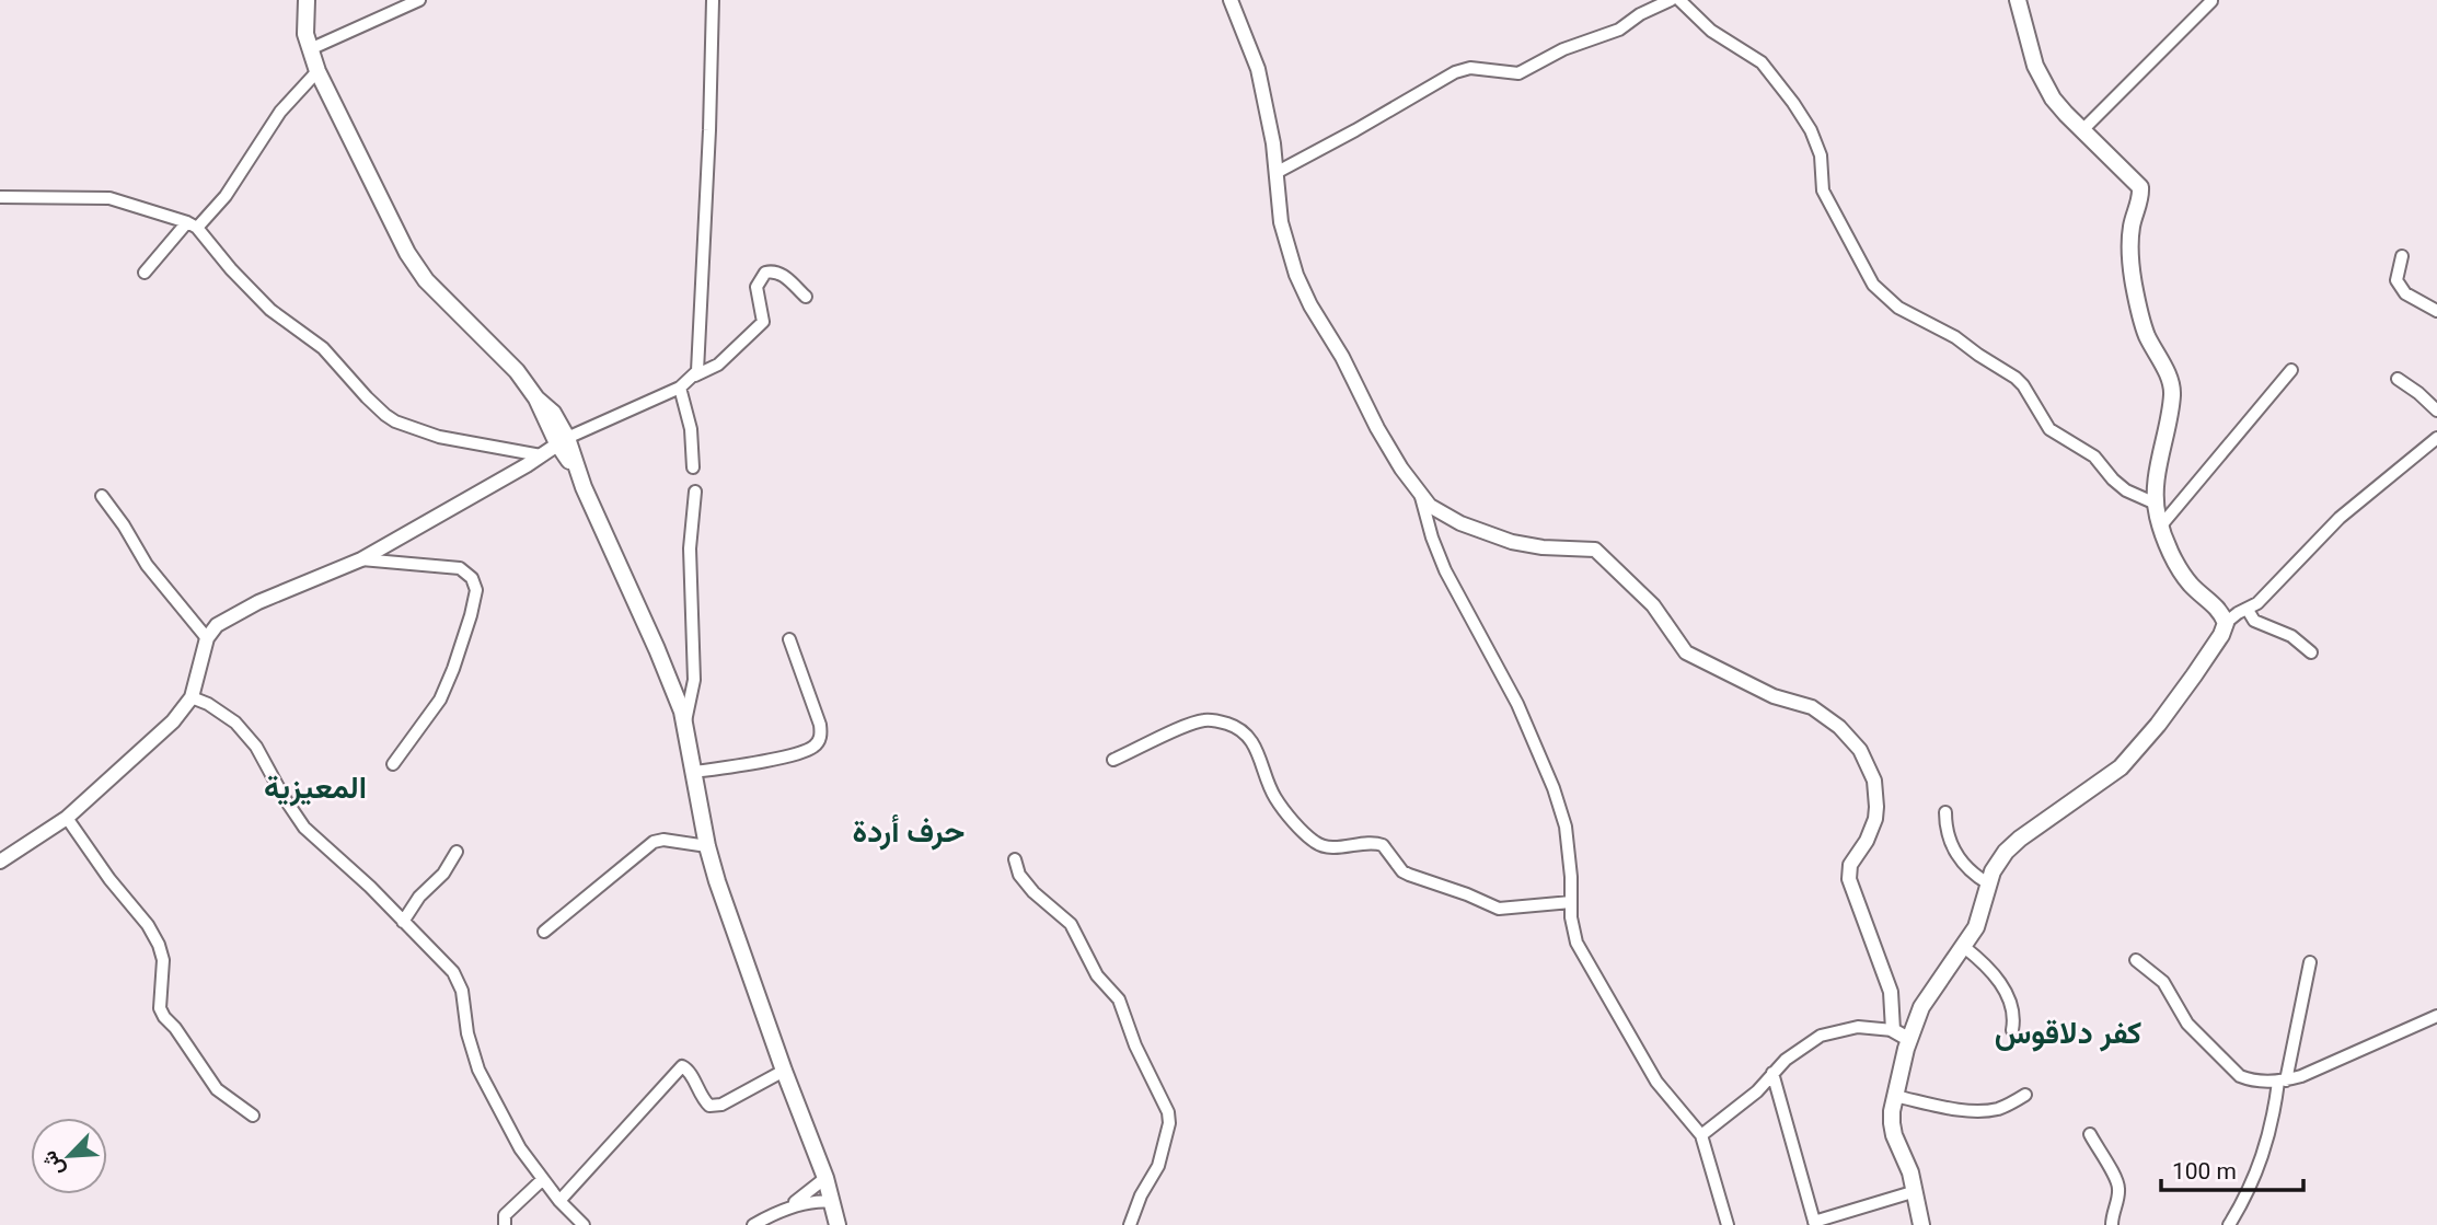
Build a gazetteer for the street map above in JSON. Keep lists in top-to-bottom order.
{
  "districts": ["المعيزية", "حرف أردة", "كفر دلاقوس"],
  "scale_bar": "100 m",
  "north": "bottom left"
}
